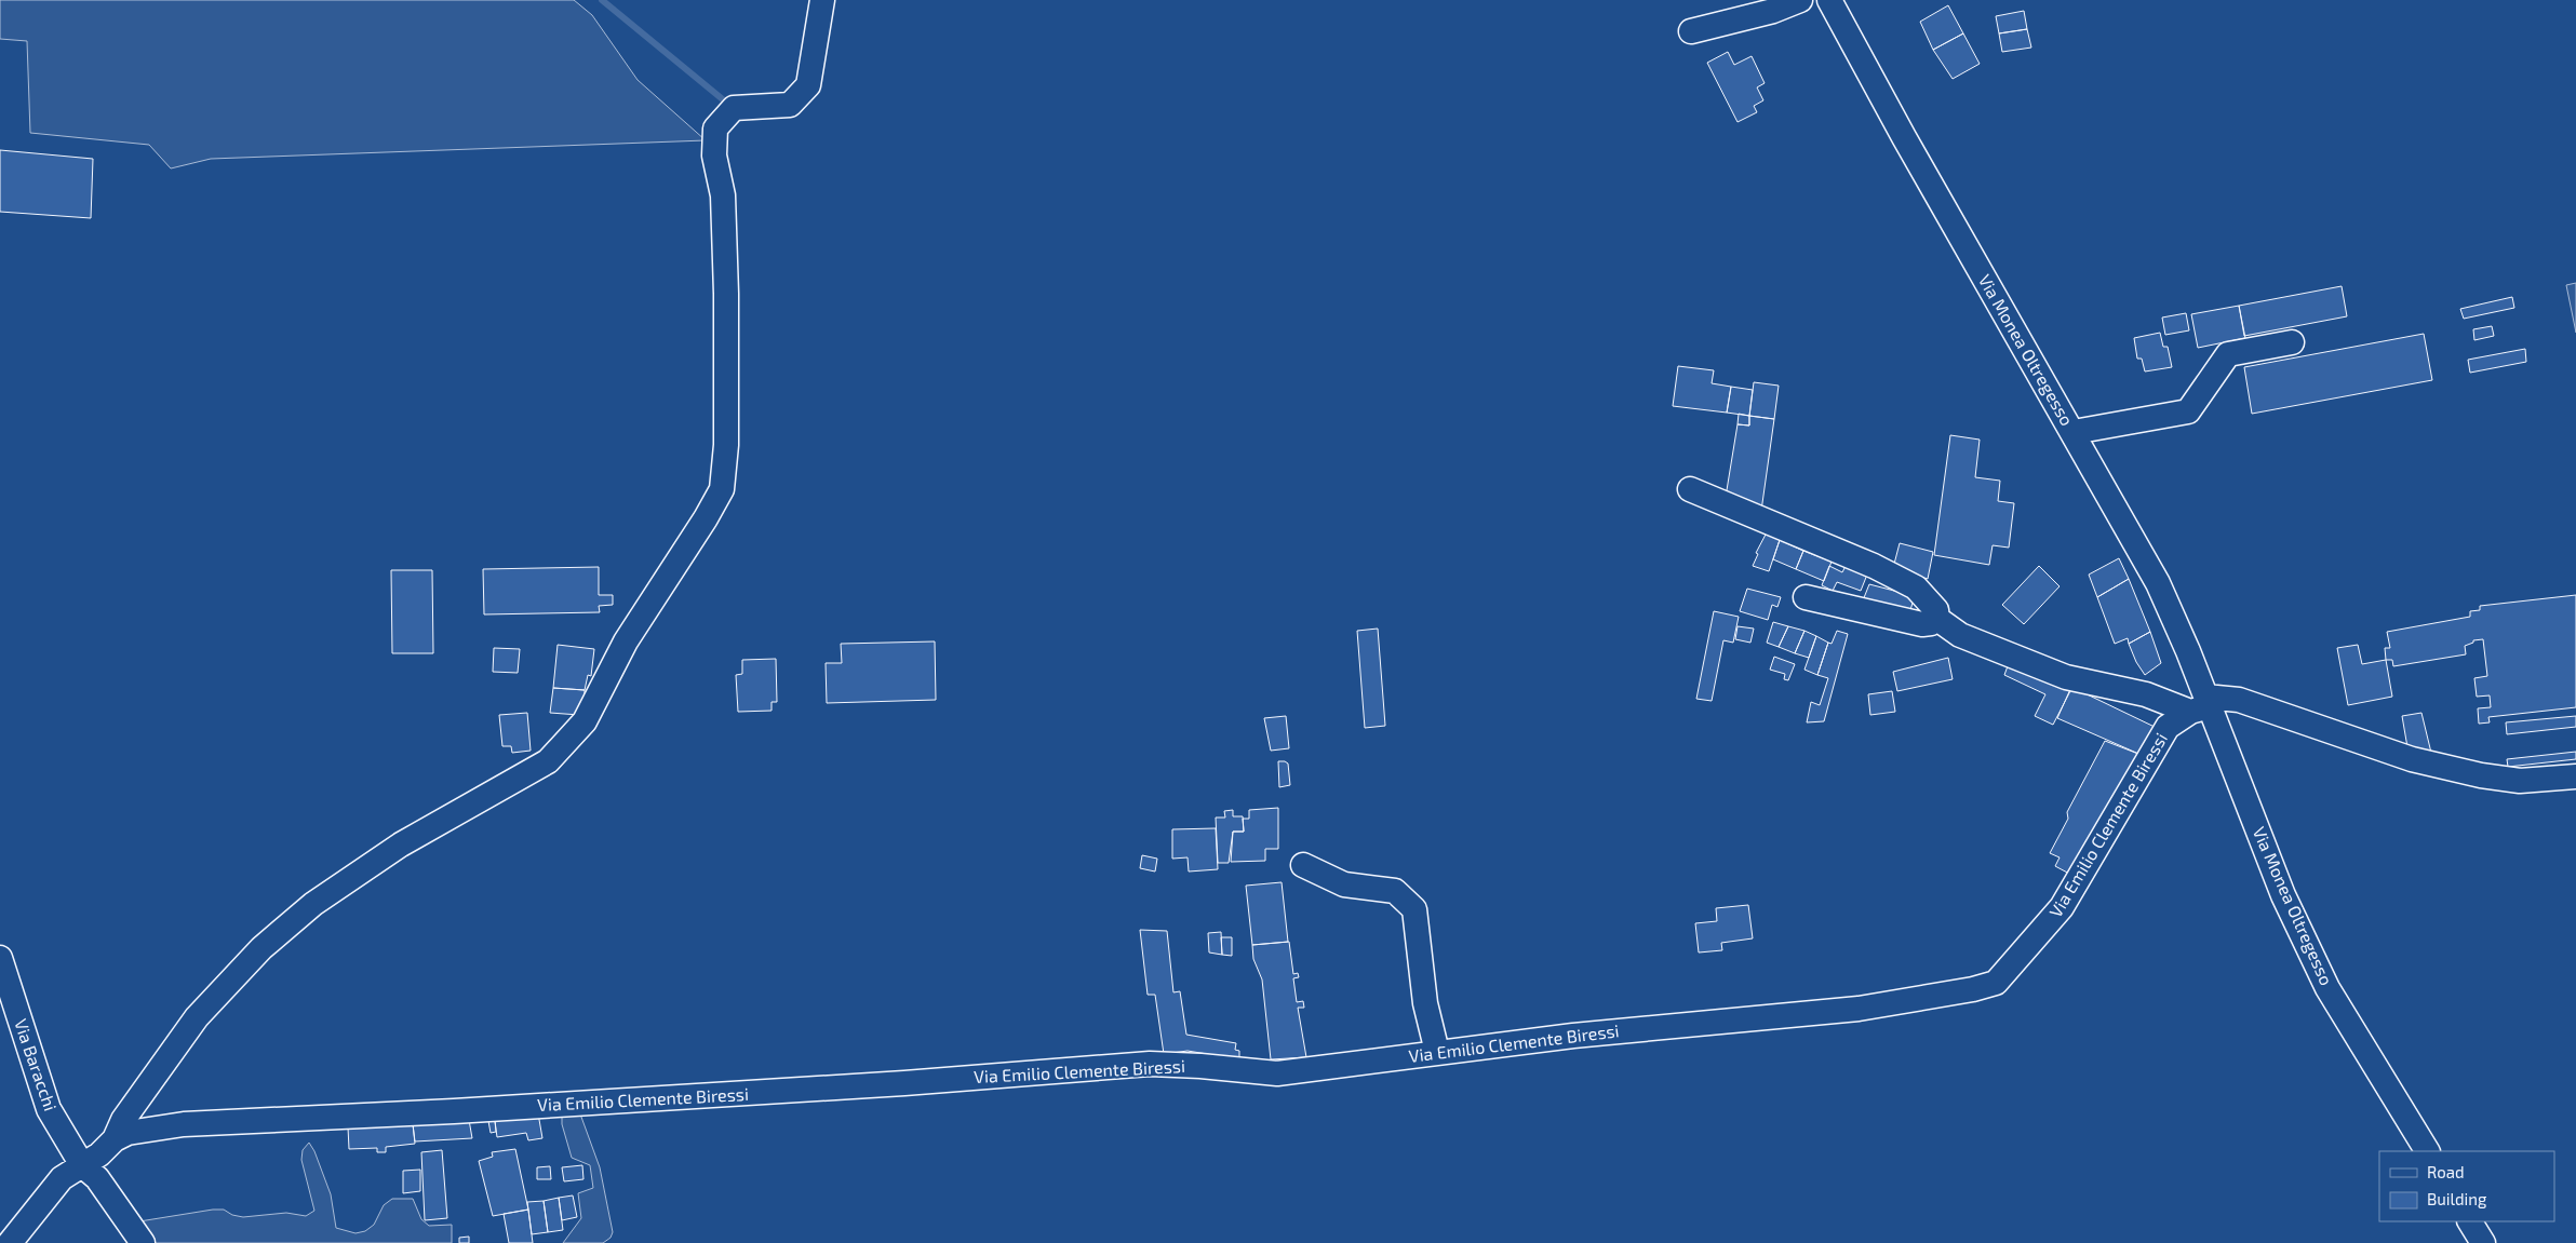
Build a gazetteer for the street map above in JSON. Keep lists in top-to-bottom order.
{
  "streets": {
    "street": ["Via Monea Oltregesso", "Via Emilio Clemente Biressi", "Via Baracchi"]
  },
  "crossings": [
    ["Via Monea Oltregesso", "Via Emilio Clemente Biressi"],
    ["Via Emilio Clemente Biressi", "Via Baracchi"]
  ],
  "legend": ["Road", "Building"]
}
